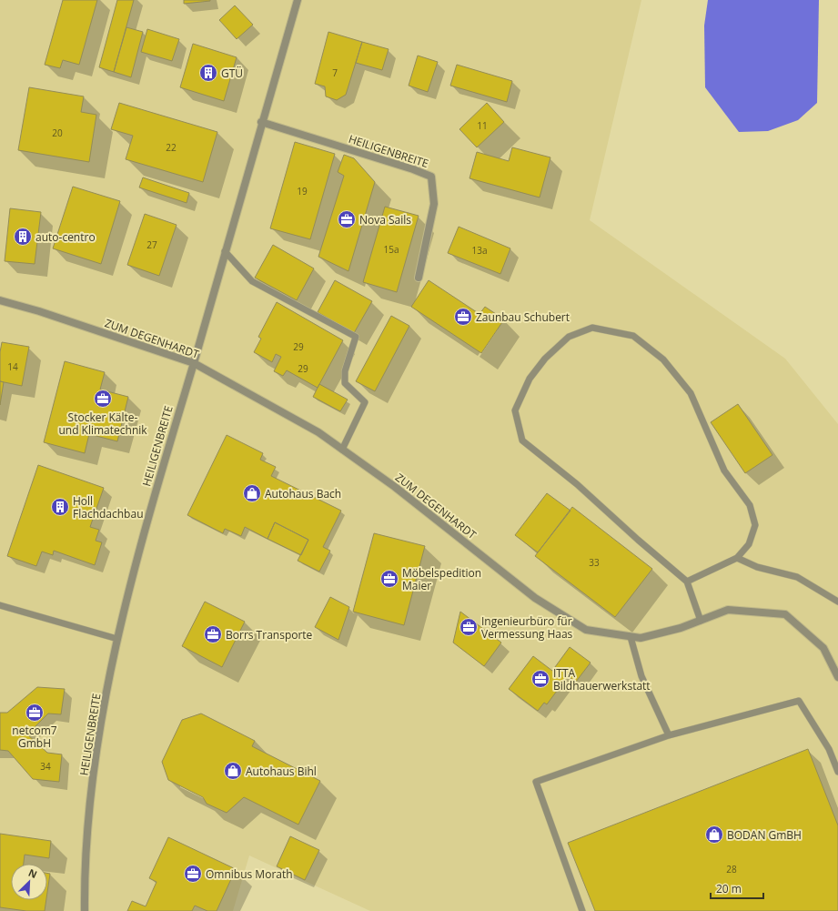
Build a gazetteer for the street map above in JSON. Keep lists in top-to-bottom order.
{
  "streets": {
    "street": ["HEILIGENBREITE", "ZUM DEGENHARDT"]
  },
  "crossings": [
    ["HEILIGENBREITE", "ZUM DEGENHARDT"]
  ],
  "places": {
    "building": ["GTÜ", "auto-centro", "Holl Flachdachbau"],
    "office": [
      "Nova Sails",
      "Zaunbau Schubert",
      "Stocker Kälte- und Klimatechnik",
      "Möbelspedition Maier",
      "Ingenieurbüro für Vermessung Haas",
      "Borrs Transporte",
      "ITTA Bildhauerwerkstatt",
      "netcom7 GmbH",
      "Omnibus Morath"
    ],
    "shop": ["Autohaus Bach", "Autohaus Bihl", "BODAN GmBH"]
  },
  "house_numbers": [
    "7",
    "11",
    "20",
    "22",
    "19",
    "27",
    "15a",
    "13a",
    "29",
    "14",
    "29",
    "33",
    "34",
    "28"
  ],
  "scale_bar": "20 m",
  "north": "top right"
}
